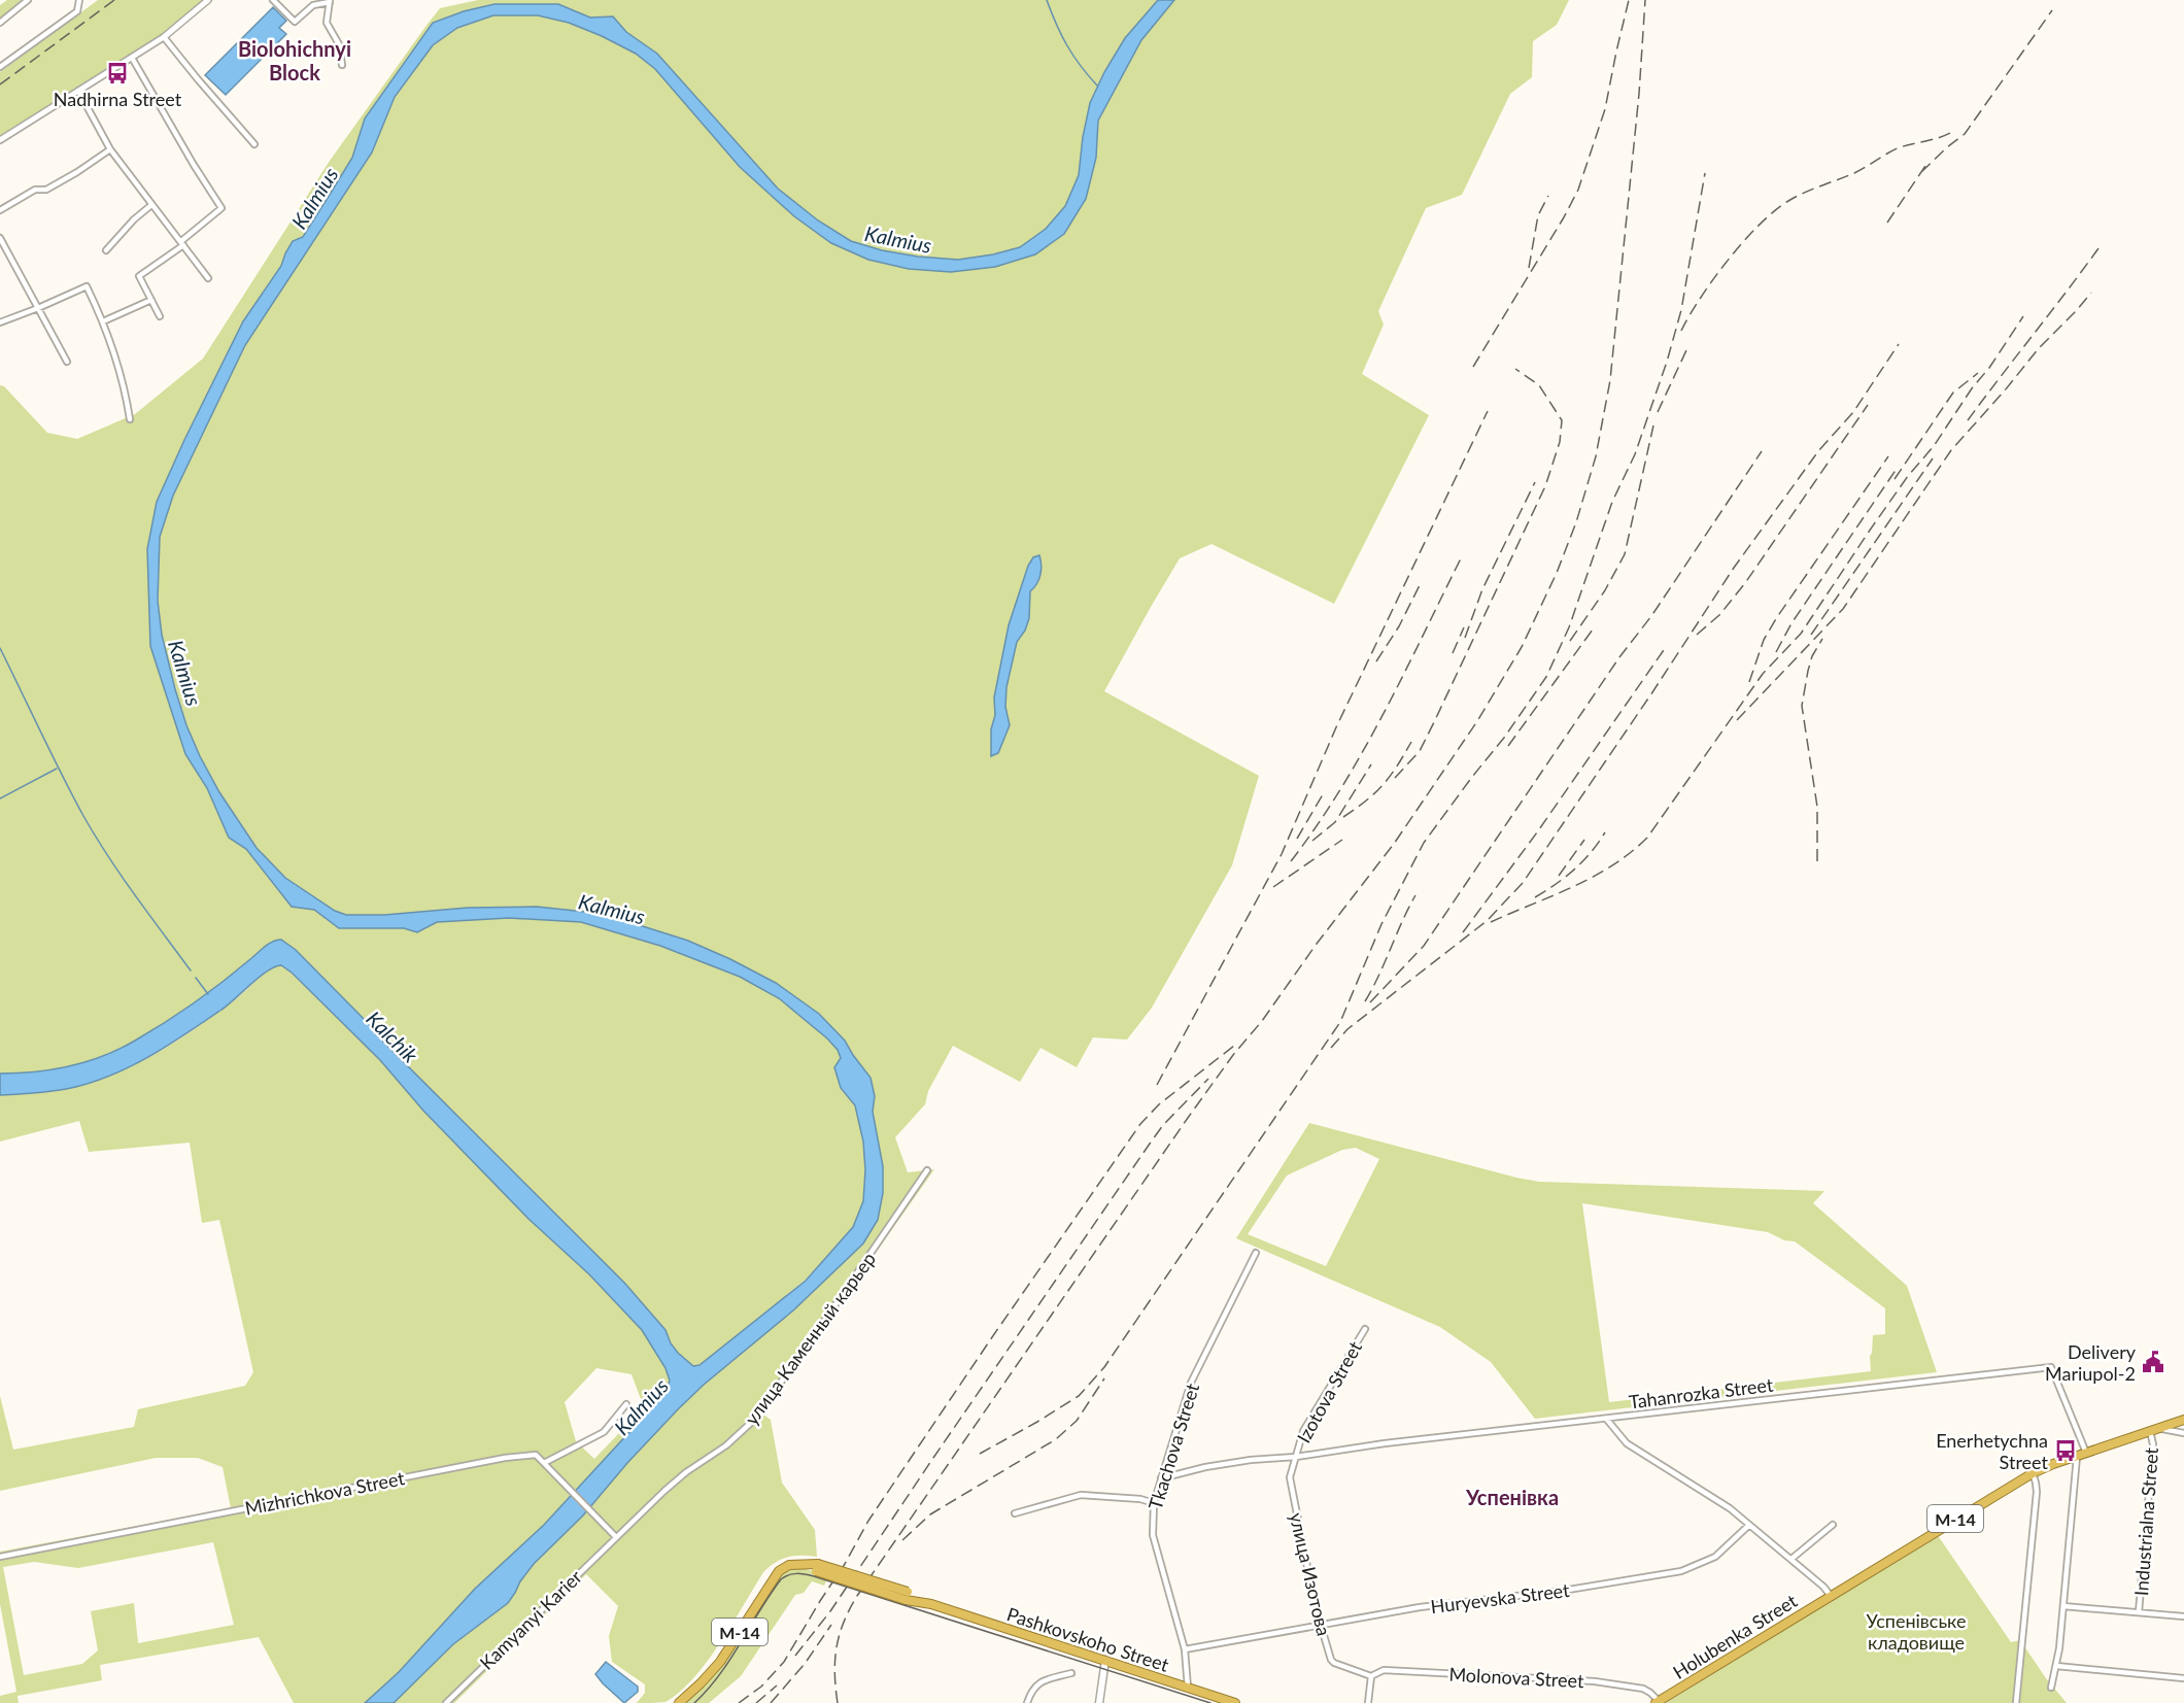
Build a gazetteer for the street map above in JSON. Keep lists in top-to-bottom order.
{
  "streets": {
    "highway": ["М-14", "Holubenka Street", "Pashkovskoho Street"],
    "street": [
      "улица Каменный карьер",
      "Izotova Street",
      "Tahanrozka Street",
      "Tkachova Street",
      "Mizhrichkova Street",
      "Industrialna Street",
      "улица Изотова",
      "Huryevska Street",
      "Kamyanyi Karier",
      "Molonova Street"
    ]
  },
  "crossings": [
    ["улица Каменный карьер", "Kamyanyi Karier"],
    ["Izotova Street", "Tahanrozka Street"],
    ["Izotova Street", "улица Изотова"],
    ["Tahanrozka Street", "Tkachova Street"],
    ["Tahanrozka Street", "М-14"],
    ["Tahanrozka Street", "улица Изотова"],
    ["Tkachova Street", "Huryevska Street"],
    ["Tkachova Street", "Pashkovskoho Street"],
    ["М-14", "Industrialna Street"],
    ["М-14", "Holubenka Street"],
    ["улица Изотова", "Huryevska Street"],
    ["улица Изотова", "Molonova Street"],
    ["Holubenka Street", "Molonova Street"]
  ],
  "districts": ["Biolohichnyi Block", "Успенівка"],
  "water": ["Kalmius", "Kalchik"],
  "parks": ["Успенівське кладовище"],
  "places": {
    "bus stop": ["Nadhirna Street", "Enerhetychna Street"],
    "public building": ["Delivery Mariupol-2"]
  }
}
